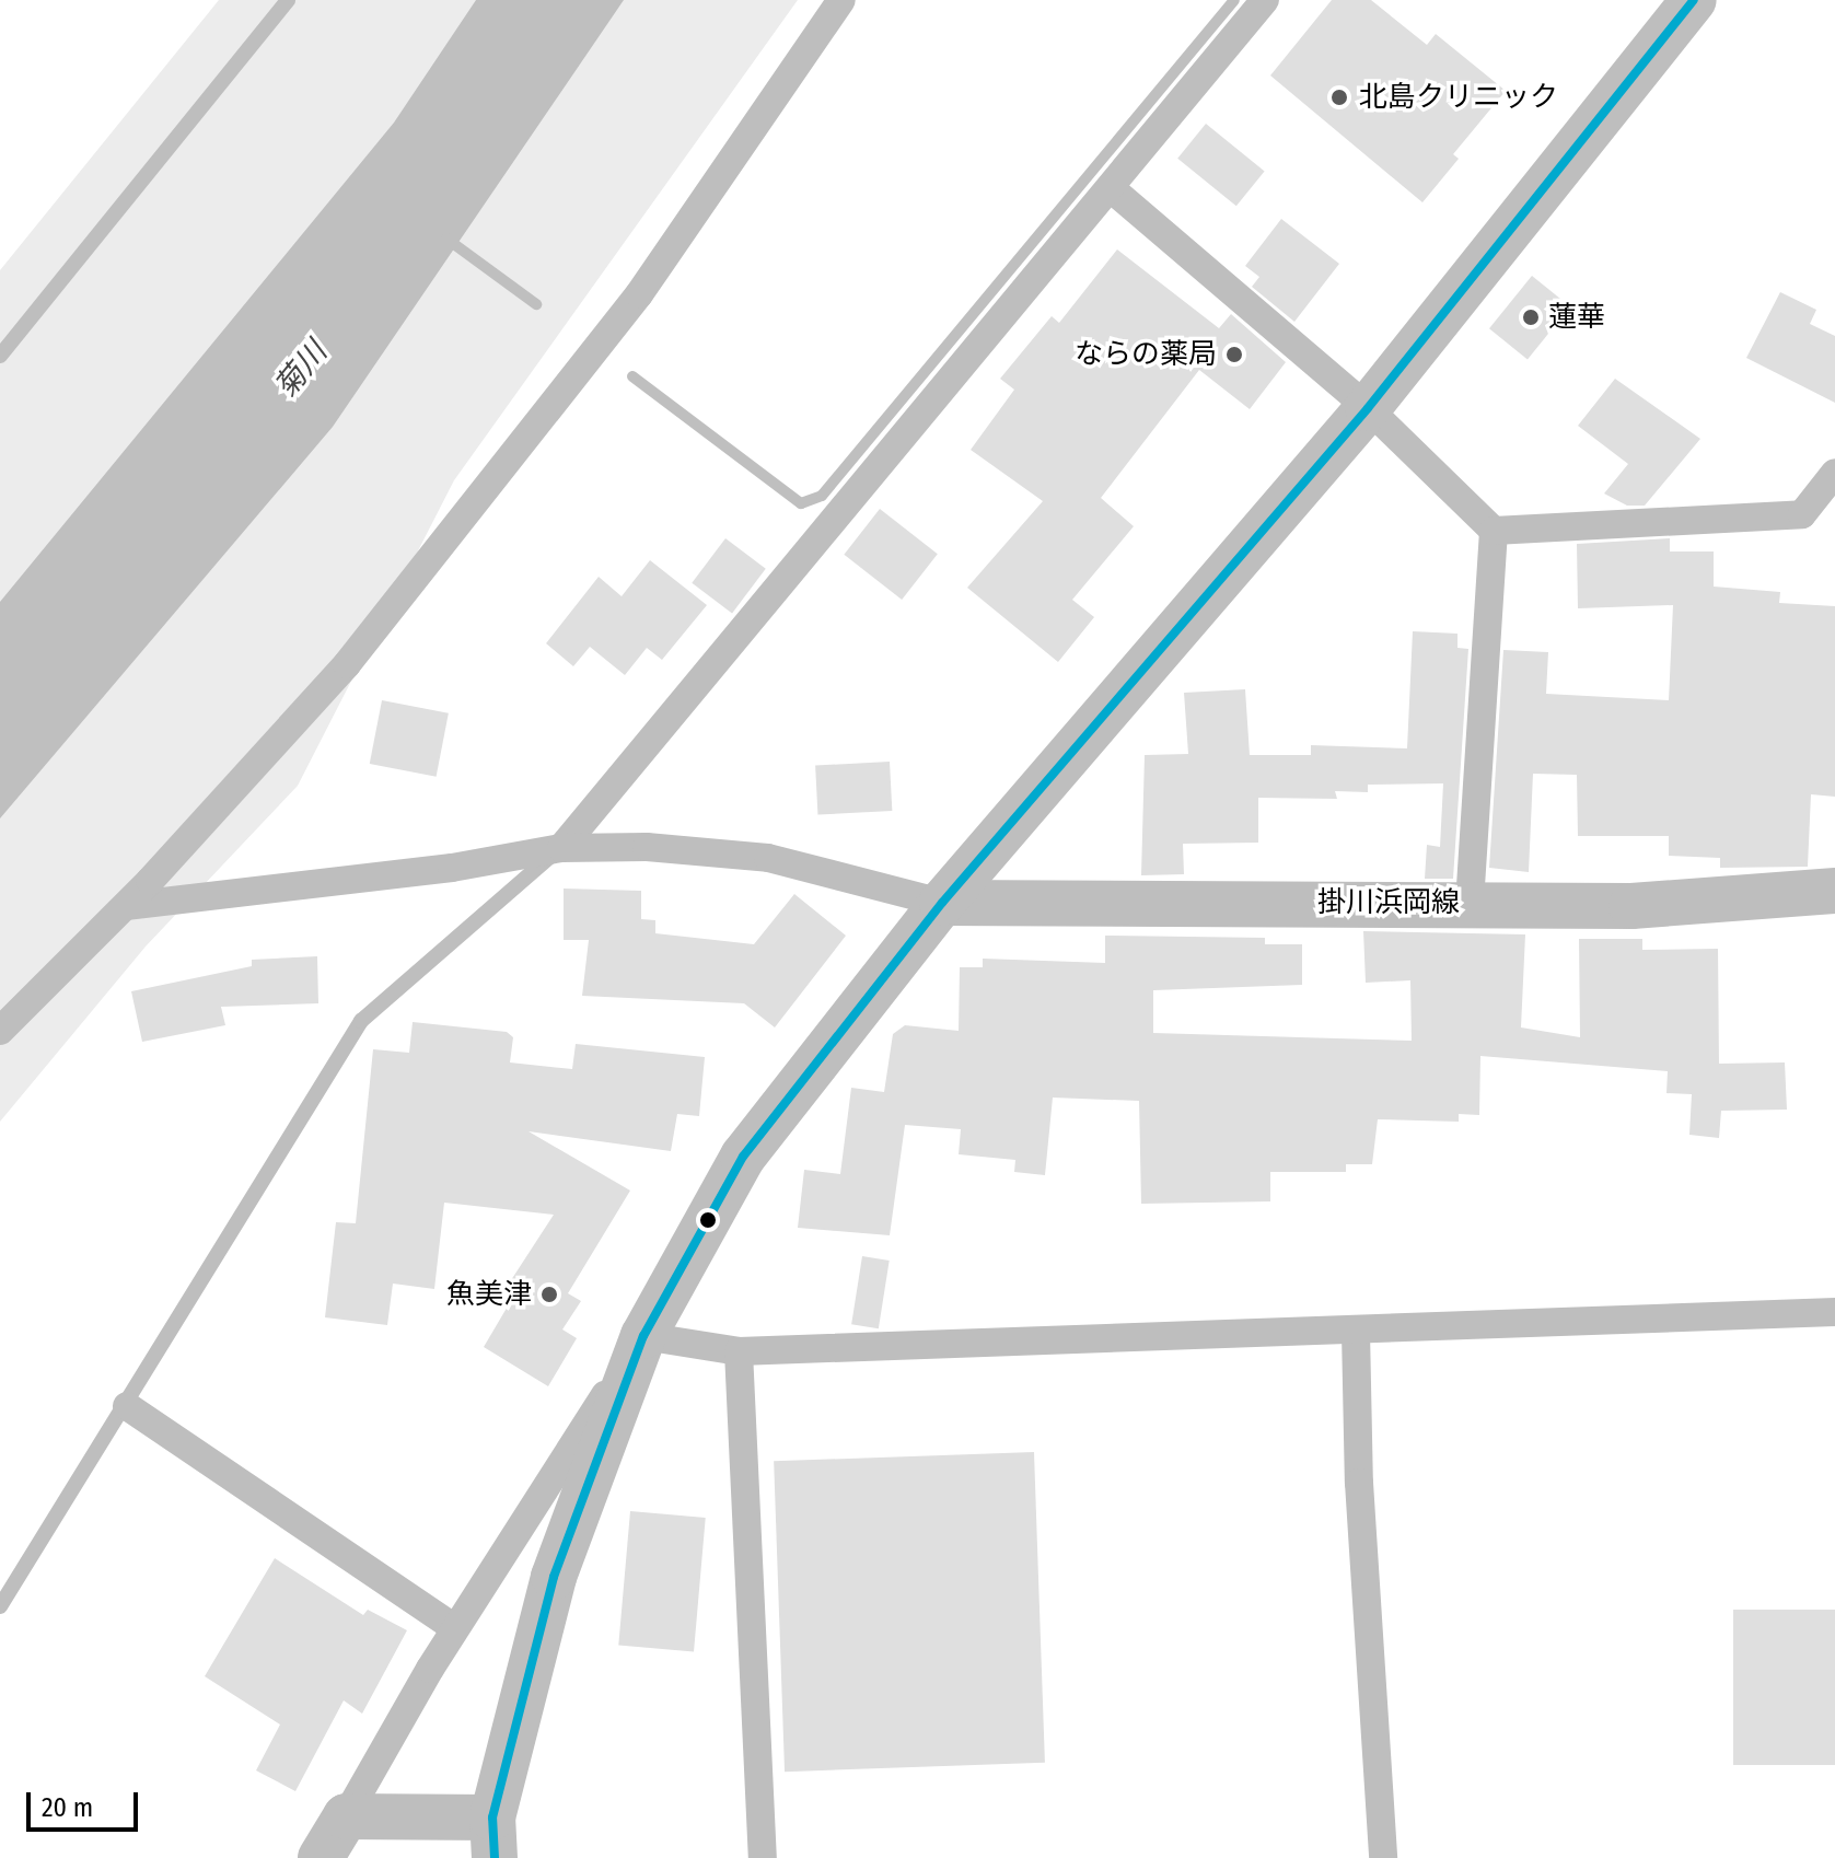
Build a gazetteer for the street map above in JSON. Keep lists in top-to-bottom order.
{
  "streets": {
    "main road": ["掛川浜岡線"]
  },
  "water": ["菊川"],
  "places": [
    "北島クリニック",
    "蓮華",
    "ならの薬局",
    "魚美津"
  ],
  "scale_bar": "20 m"
}
